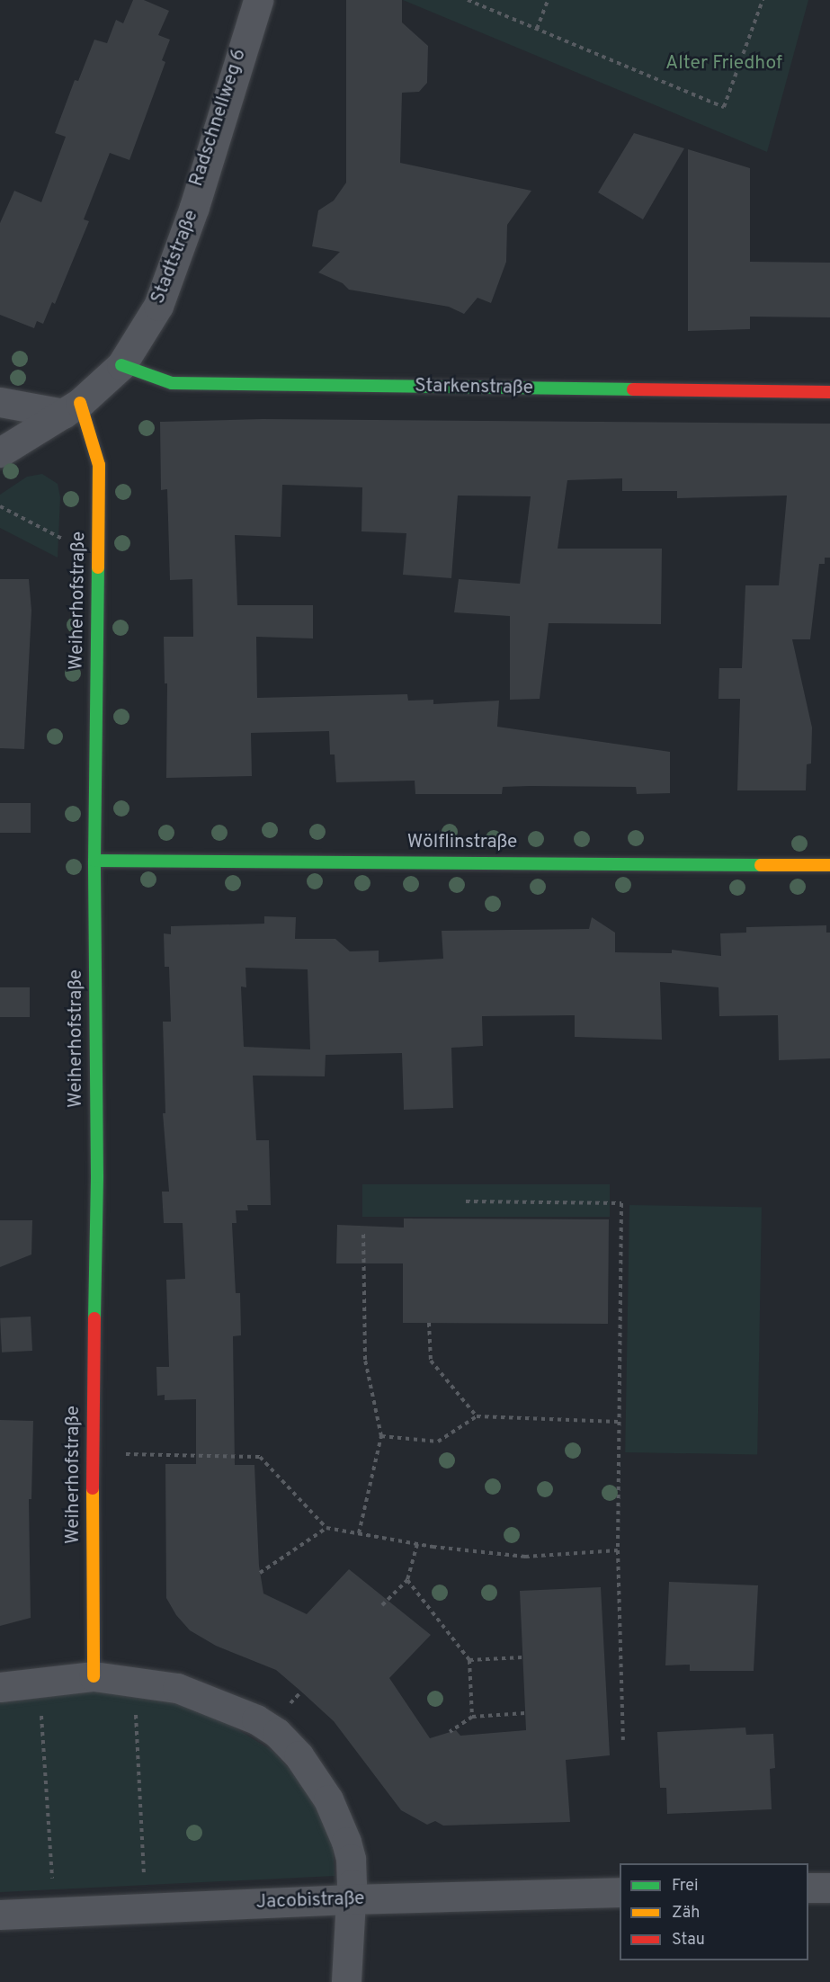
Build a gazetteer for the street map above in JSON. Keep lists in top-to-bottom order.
{
  "streets": {
    "street": [
      "Stadtstraße",
      "Starkenstraße",
      "Weiherhofstraße",
      "Wölflinstraße",
      "Jacobistraße"
    ]
  },
  "crossings": [
    ["Stadtstraße", "Starkenstraße"],
    ["Stadtstraße", "Weiherhofstraße"],
    ["Weiherhofstraße", "Wölflinstraße"]
  ],
  "parks": ["Alter Friedhof"],
  "legend": ["Frei", "Zäh", "Stau"]
}
